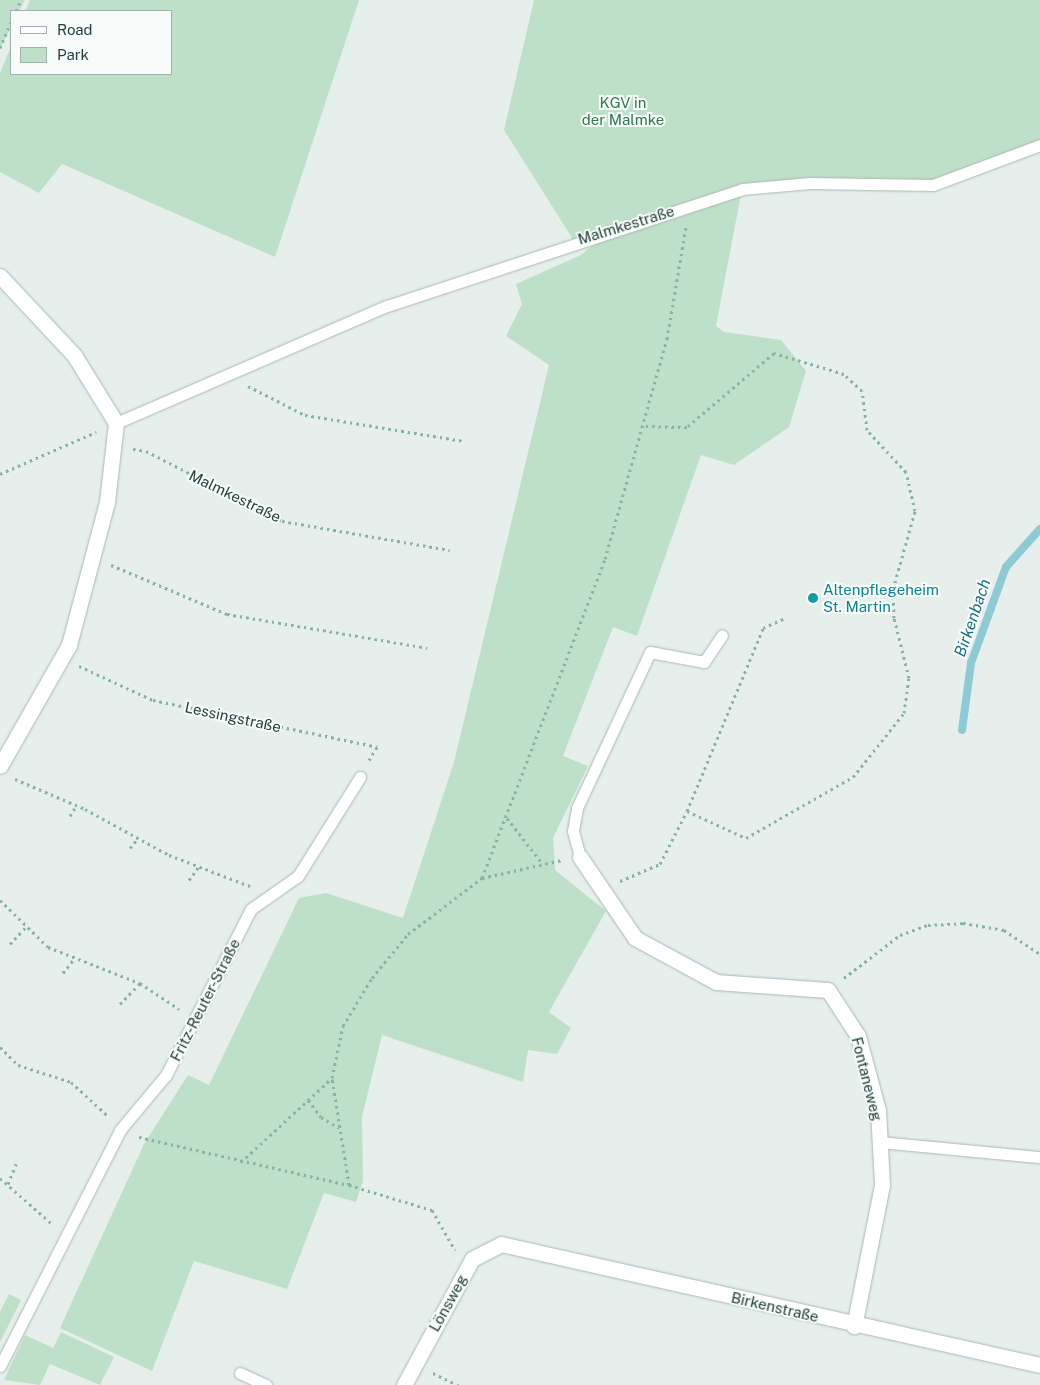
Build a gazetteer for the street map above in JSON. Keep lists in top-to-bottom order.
{
  "streets": {
    "street": ["Fontaneweg", "Lönsweg", "Birkenstraße"],
    "lane": ["Malmkestraße", "Fritz-Reuter-Straße"],
    "path": ["Lessingstraße"]
  },
  "crossings": [
    ["Lessingstraße", "Fritz-Reuter-Straße"],
    ["Fontaneweg", "Birkenstraße"],
    ["Lönsweg", "Birkenstraße"]
  ],
  "water": ["Birkenbach"],
  "parks": ["KGV in der Malmke"],
  "places": ["Altenpflegeheim St. Martin"],
  "legend": ["Road", "Park"]
}
